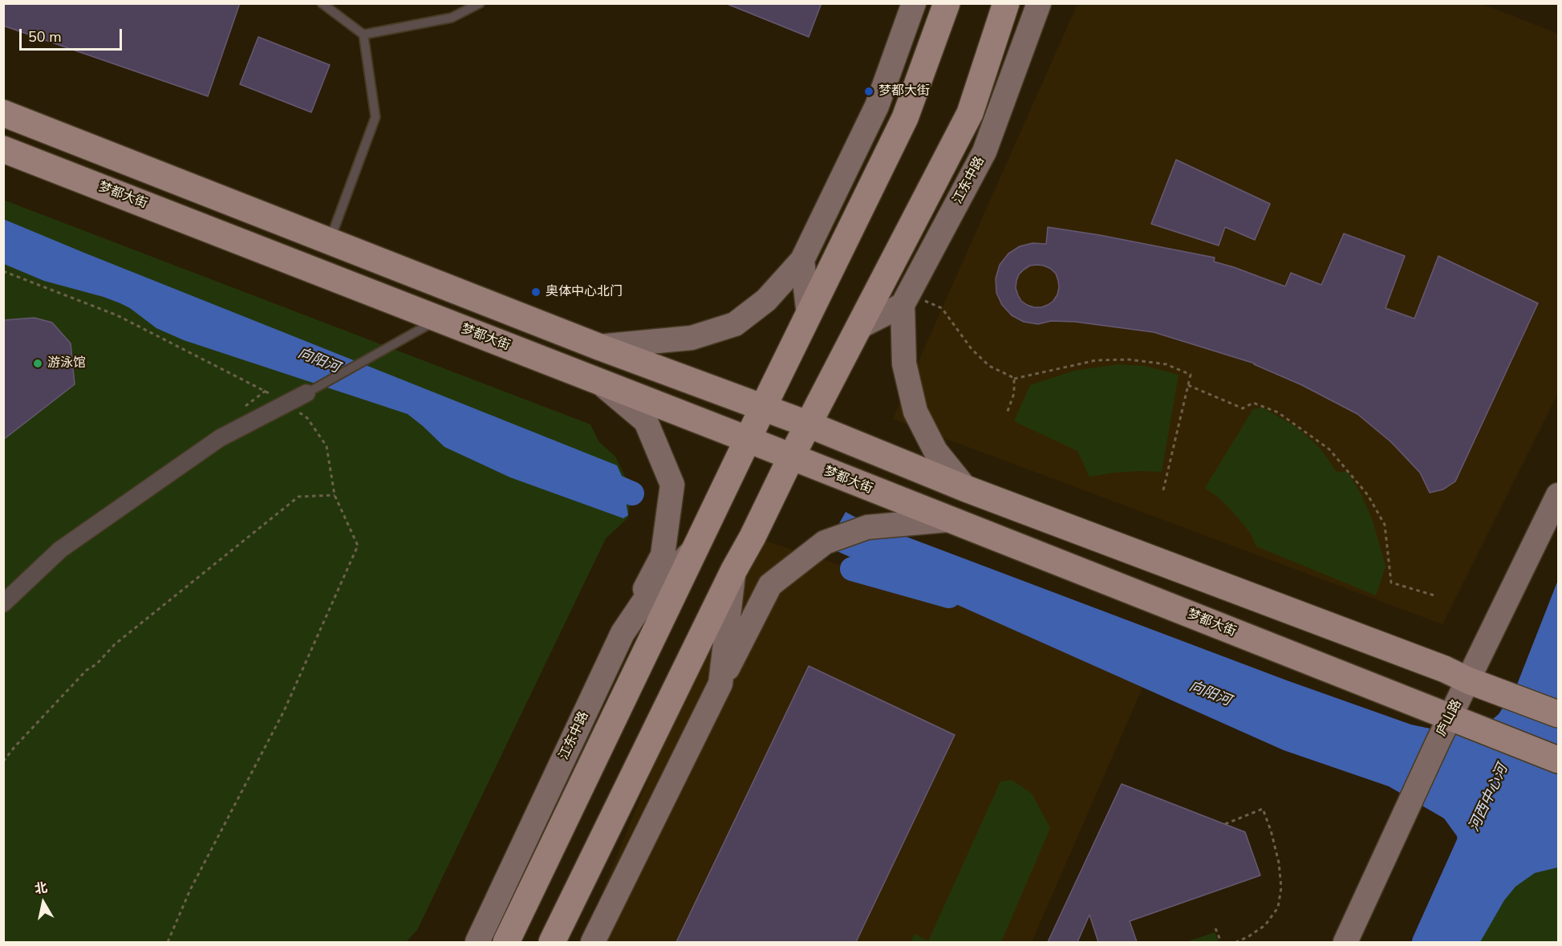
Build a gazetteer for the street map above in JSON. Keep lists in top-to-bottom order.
{
  "streets": {
    "main road": ["江东中路", "梦都大街"],
    "street": ["庐山路"]
  },
  "crossings": [
    ["江东中路", "梦都大街"],
    ["梦都大街", "庐山路"]
  ],
  "water": ["向阳河", "河西中心河"],
  "places": ["梦都大街", "奥体中心北门", "游泳馆"],
  "scale_bar": "50 m",
  "north": "top"
}
